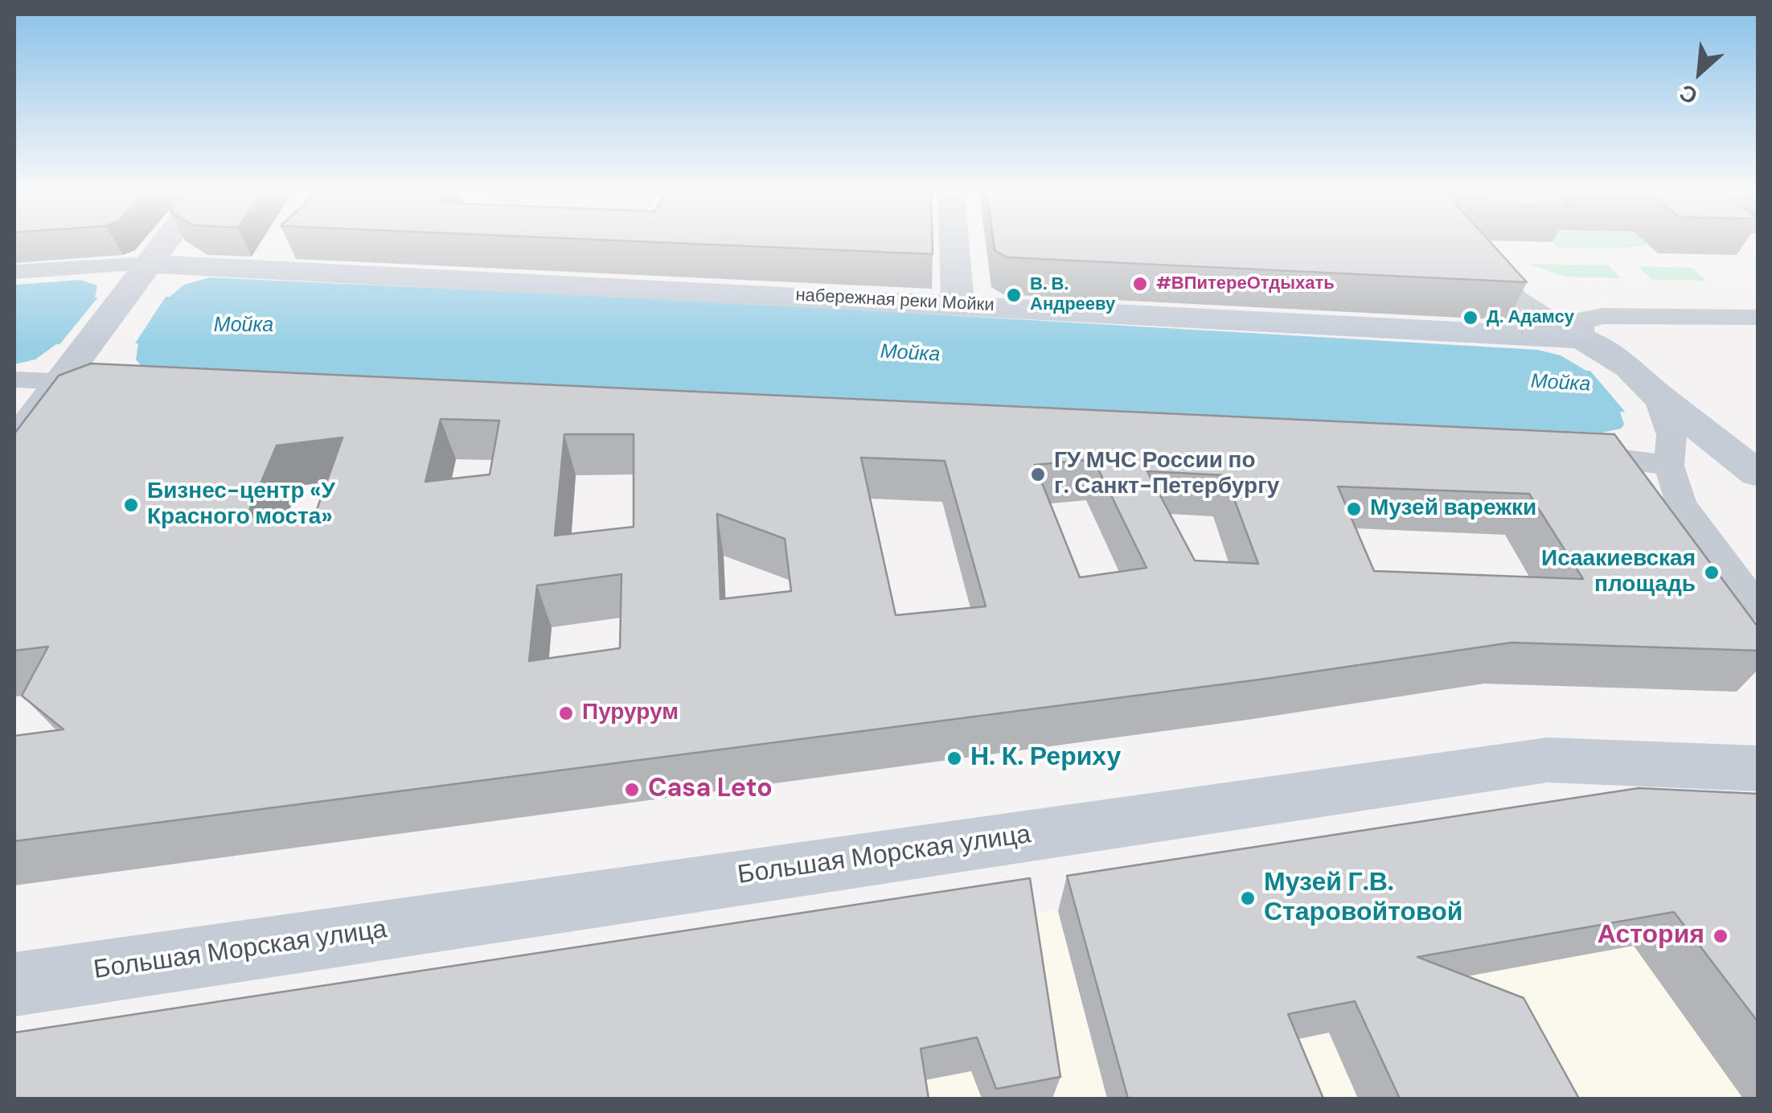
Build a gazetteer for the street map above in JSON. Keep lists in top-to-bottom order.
{
  "streets": {
    "street": ["набережная реки Мойки", "Большая Морская улица"]
  },
  "water": ["Мойка"],
  "places": [
    "#ВПитереОтдыхать",
    "В. В. Андрееву",
    "Д. Адамсу",
    "ГУ МЧС России по г. Санкт-Петербургу",
    "Бизнес-центр «У Красного моста»",
    "Музей варежки",
    "Исаакиевская площадь",
    "Пурурум",
    "Н. К. Рериху",
    "Casa Leto",
    "Музей Г.В. Старовойтовой",
    "Астория"
  ],
  "north": "bottom left"
}
